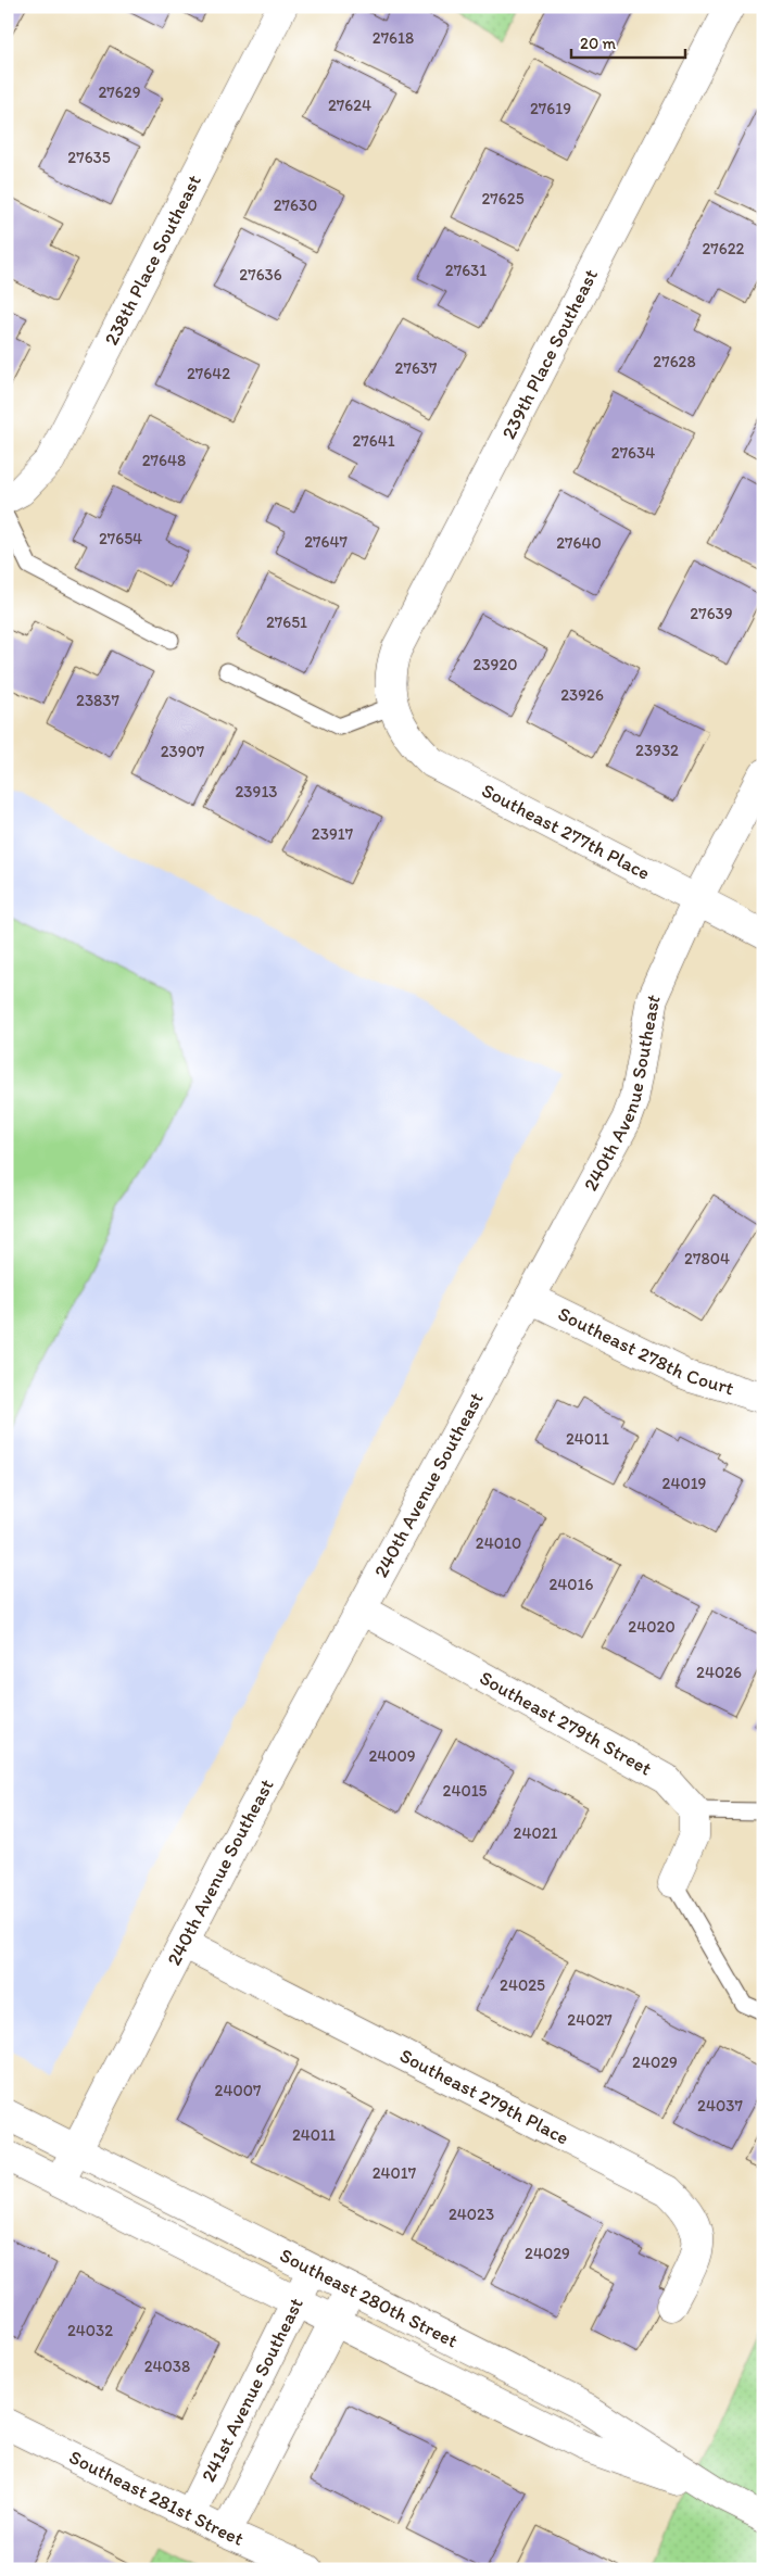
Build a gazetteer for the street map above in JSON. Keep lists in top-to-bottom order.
{
  "streets": {
    "street": [
      "238th Place Southeast",
      "239th Place Southeast",
      "Southeast 277th Place",
      "240th Avenue Southeast",
      "Southeast 278th Court",
      "Southeast 279th Street",
      "Southeast 279th Place",
      "Southeast 280th Street",
      "241st Avenue Southeast",
      "Southeast 281st Street"
    ]
  },
  "crossings": [
    ["239th Place Southeast", "Southeast 277th Place"],
    ["Southeast 277th Place", "240th Avenue Southeast"],
    ["240th Avenue Southeast", "Southeast 278th Court"],
    ["240th Avenue Southeast", "Southeast 279th Street"],
    ["240th Avenue Southeast", "Southeast 279th Place"],
    ["240th Avenue Southeast", "Southeast 280th Street"],
    ["Southeast 280th Street", "241st Avenue Southeast"],
    ["241st Avenue Southeast", "Southeast 281st Street"]
  ],
  "house_numbers": [
    "27618",
    "27629",
    "27624",
    "27619",
    "27635",
    "27625",
    "27630",
    "27622",
    "27631",
    "27636",
    "27628",
    "27637",
    "27642",
    "27641",
    "27634",
    "27648",
    "27654",
    "27647",
    "27640",
    "27639",
    "27651",
    "23920",
    "23926",
    "23837",
    "23932",
    "23907",
    "23913",
    "23917",
    "27804",
    "24011",
    "24019",
    "24010",
    "24016",
    "24020",
    "24026",
    "24009",
    "24015",
    "24021",
    "24025",
    "24027",
    "24029",
    "24007",
    "24037",
    "24011",
    "24017",
    "24023",
    "24029",
    "24032",
    "24038"
  ],
  "scale_bar": "20 m"
}
